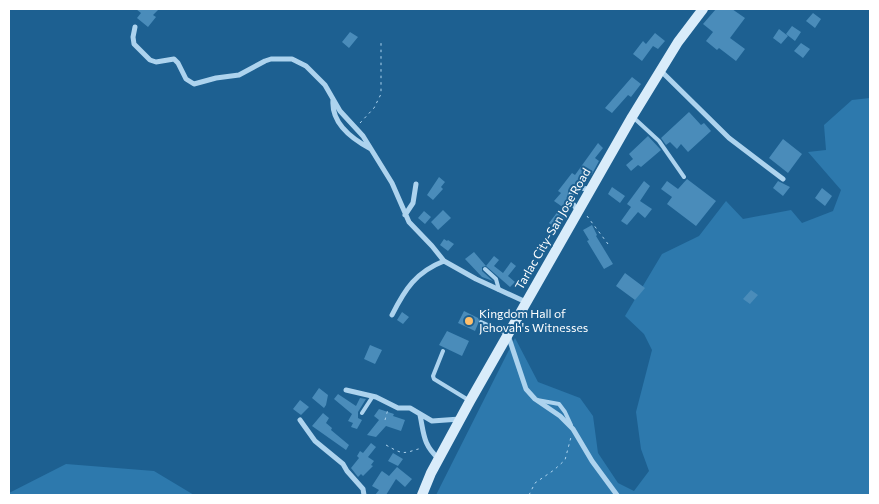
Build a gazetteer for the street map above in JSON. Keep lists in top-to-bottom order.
{
  "streets": {
    "main road": ["Tarlac City-San Jose Road"]
  },
  "places": ["Kingdom Hall of Jehovah's Witnesses"]
}
